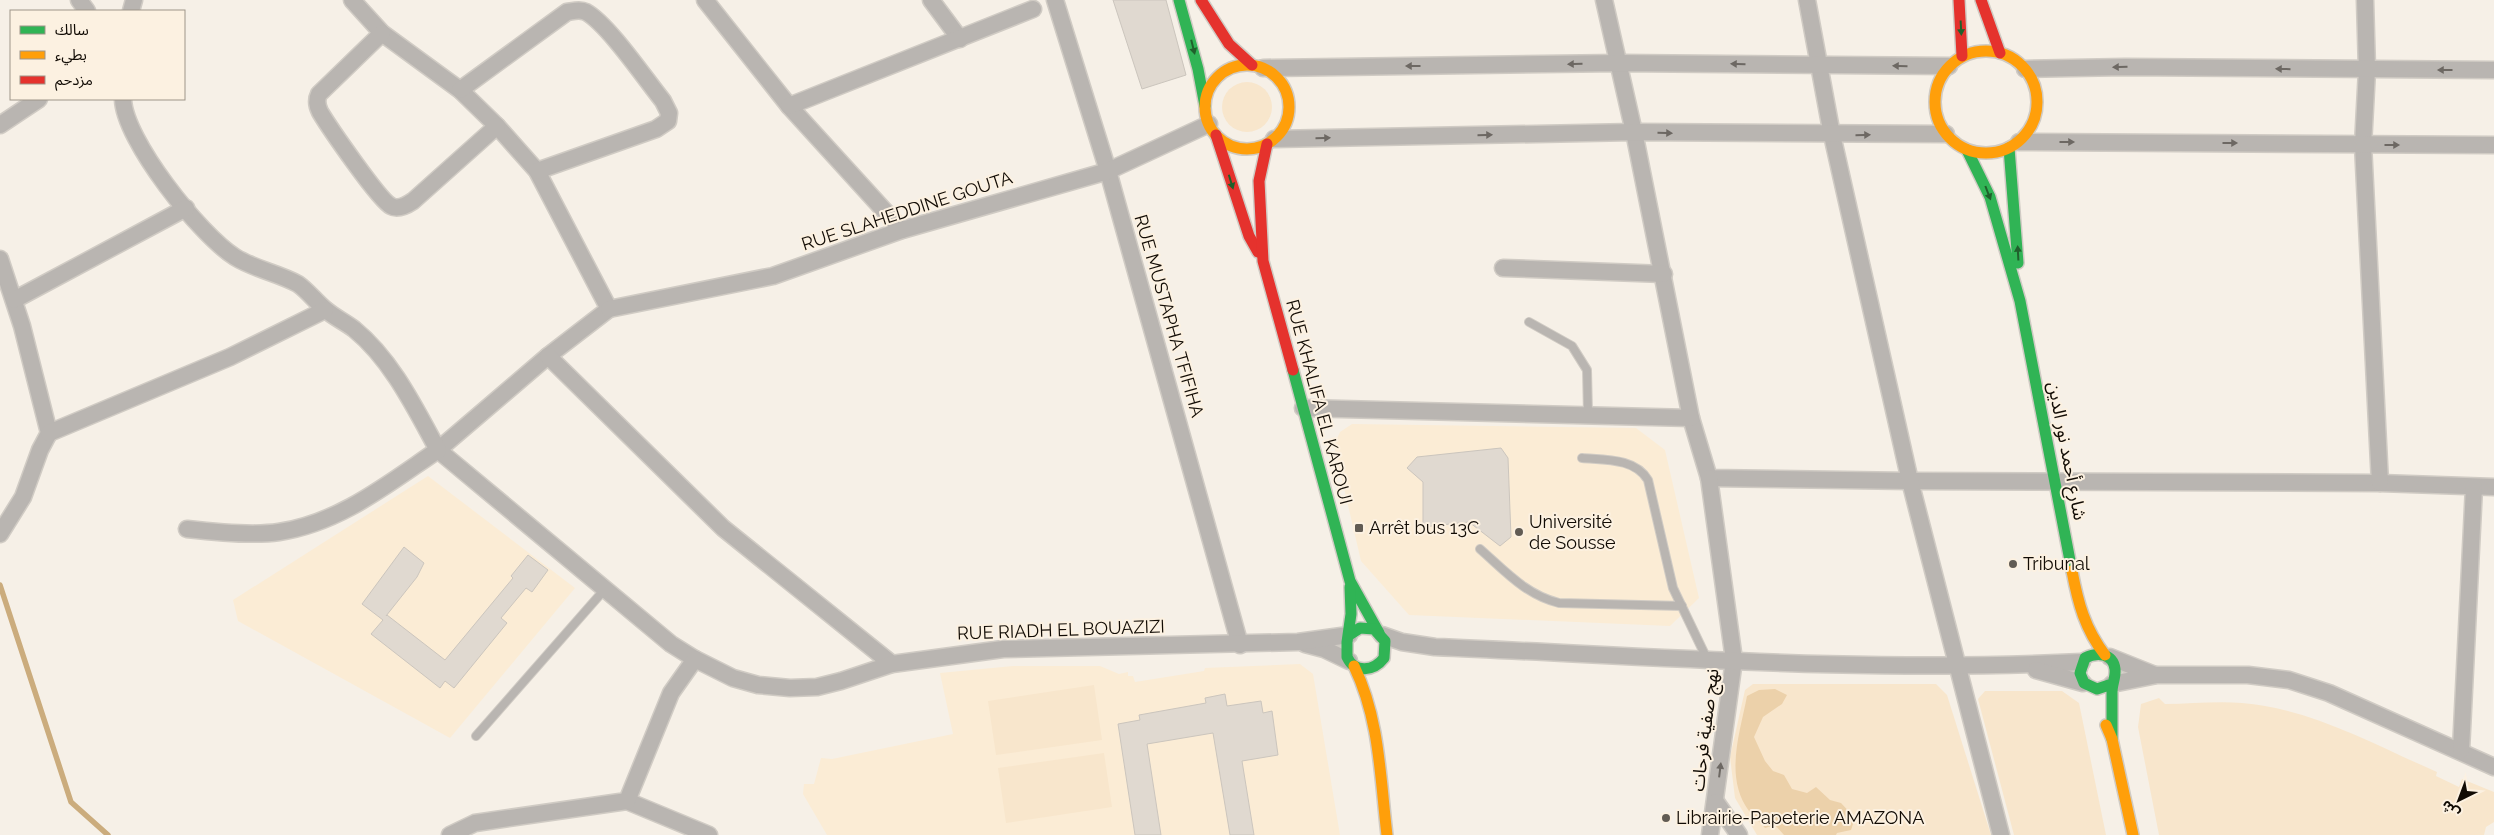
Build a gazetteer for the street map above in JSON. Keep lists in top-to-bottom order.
{
  "streets": {
    "main road": ["RUE KHALIFA EL KAROUI", "شارع أحمد نور الدين"],
    "street": [
      "RUE SLAHEDDINE GOUTA",
      "RUE MUSTAPHA TFIFIHA",
      "RUE RIADH EL BOUAZIZI",
      "نهج صفية فرحات"
    ]
  },
  "crossings": [
    ["RUE SLAHEDDINE GOUTA", "RUE MUSTAPHA TFIFIHA"],
    ["RUE SLAHEDDINE GOUTA", "RUE KHALIFA EL KAROUI"],
    ["RUE MUSTAPHA TFIFIHA", "RUE RIADH EL BOUAZIZI"],
    ["RUE KHALIFA EL KAROUI", "RUE RIADH EL BOUAZIZI"]
  ],
  "places": {
    "transit": ["Arrêt bus 13C"],
    "other": ["Université de Sousse", "Tribunal", "Librairie-Papeterie AMAZONA"]
  },
  "legend": ["سالك", "بطيء", "مزدحم"],
  "north": "bottom left"
}
